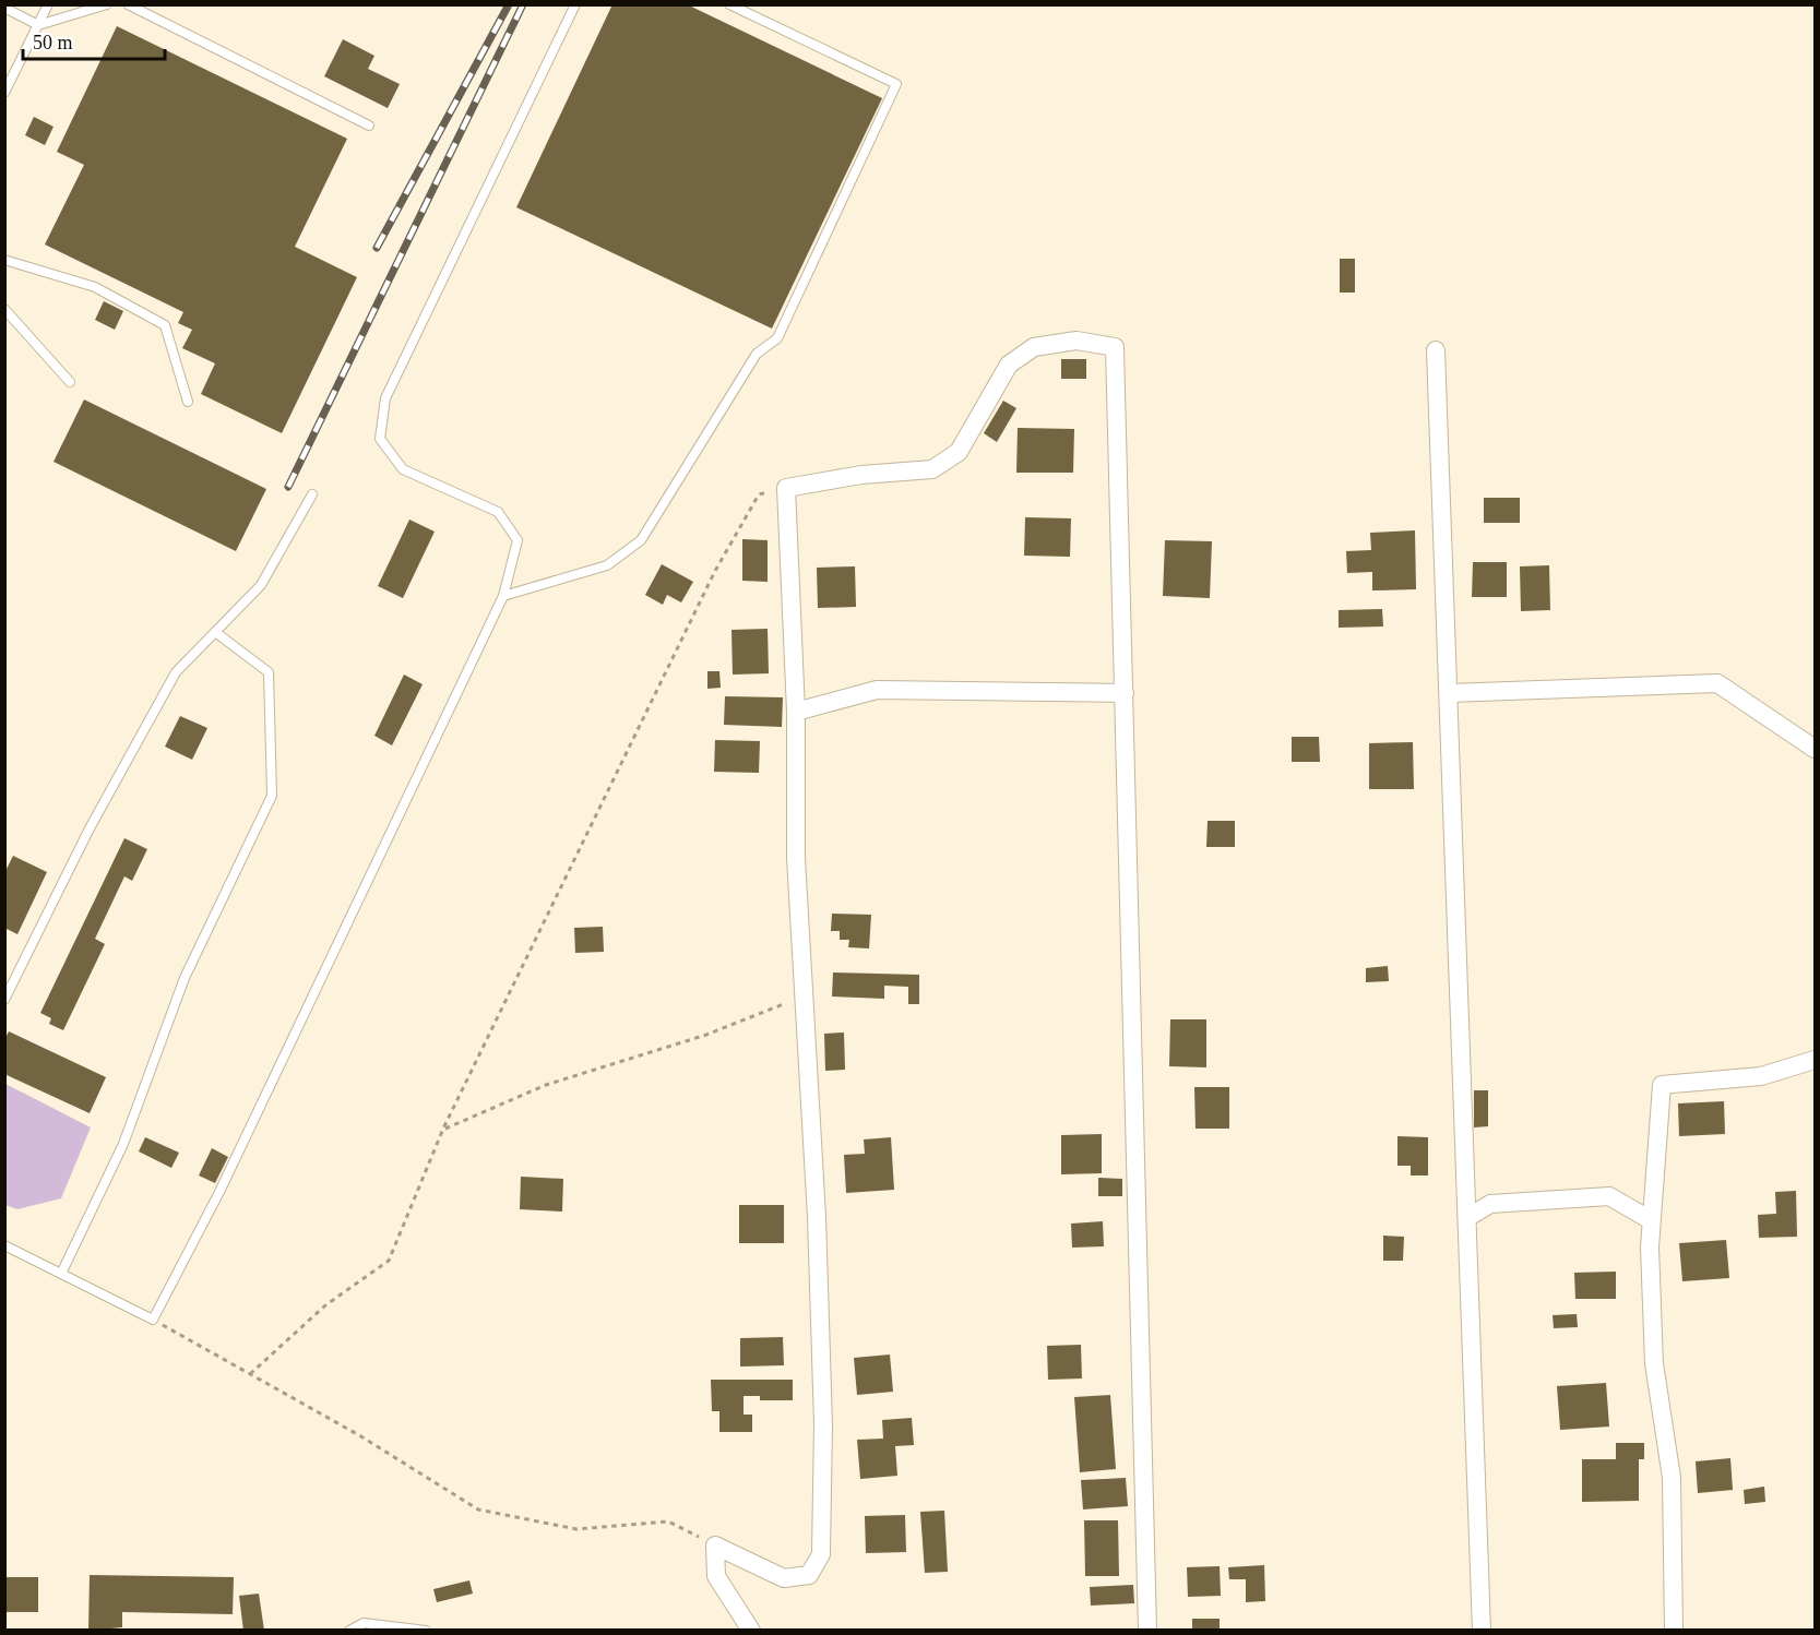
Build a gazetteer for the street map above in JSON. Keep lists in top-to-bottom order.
{
  "scale_bar": "50 m"
}
